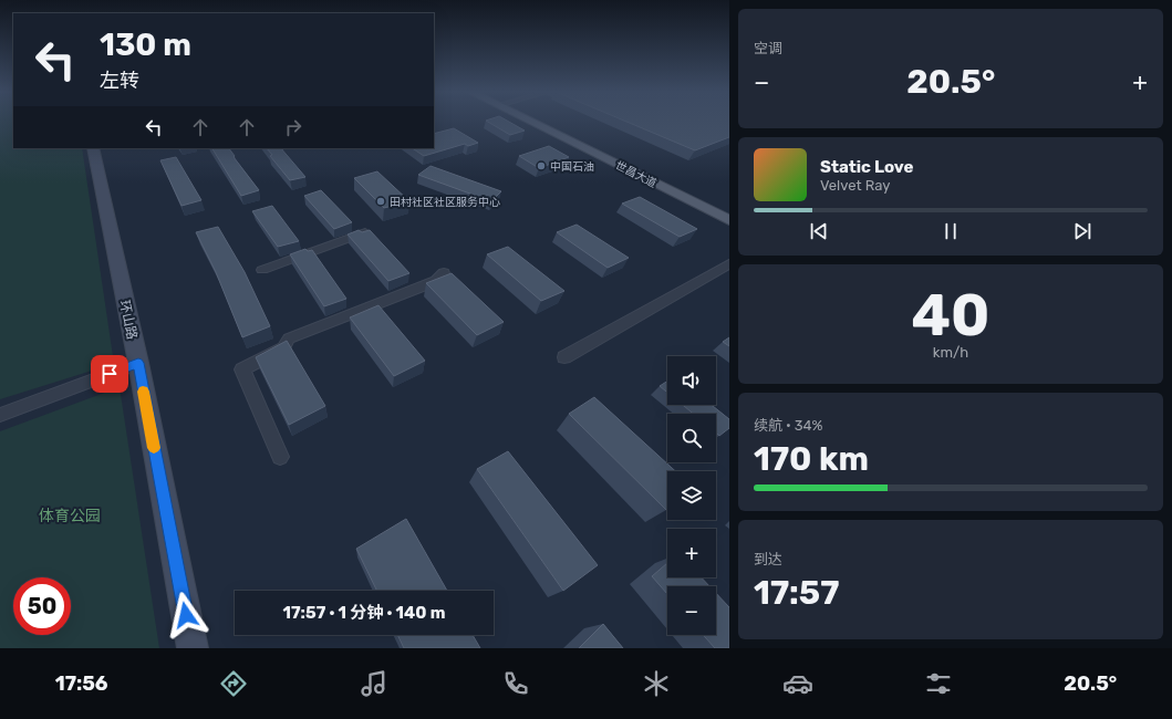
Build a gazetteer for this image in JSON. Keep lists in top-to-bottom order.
{
  "streets": {
    "main road": ["世昌大道", "环山路"]
  },
  "parks": ["体育公园"],
  "places": ["中国石油", "田村社区社区服务中心"],
  "page": {
    "tile": [
      "空调",
      ["40", "km/h"],
      ["续航 · 34%", "170 km"],
      ["到达", "17:57"]
    ],
    "turn": ["130 m", "左转"],
    "heat": ["−", "20.5°", "+"],
    "song": ["Static Love", "Velvet Ray"],
    "map_buttons": ["+", "−"],
    "limit": "50",
    "trip": "17:57 · 1 分钟 · 140 m",
    "tabs": ["17:56", "20.5°"]
  }
}
